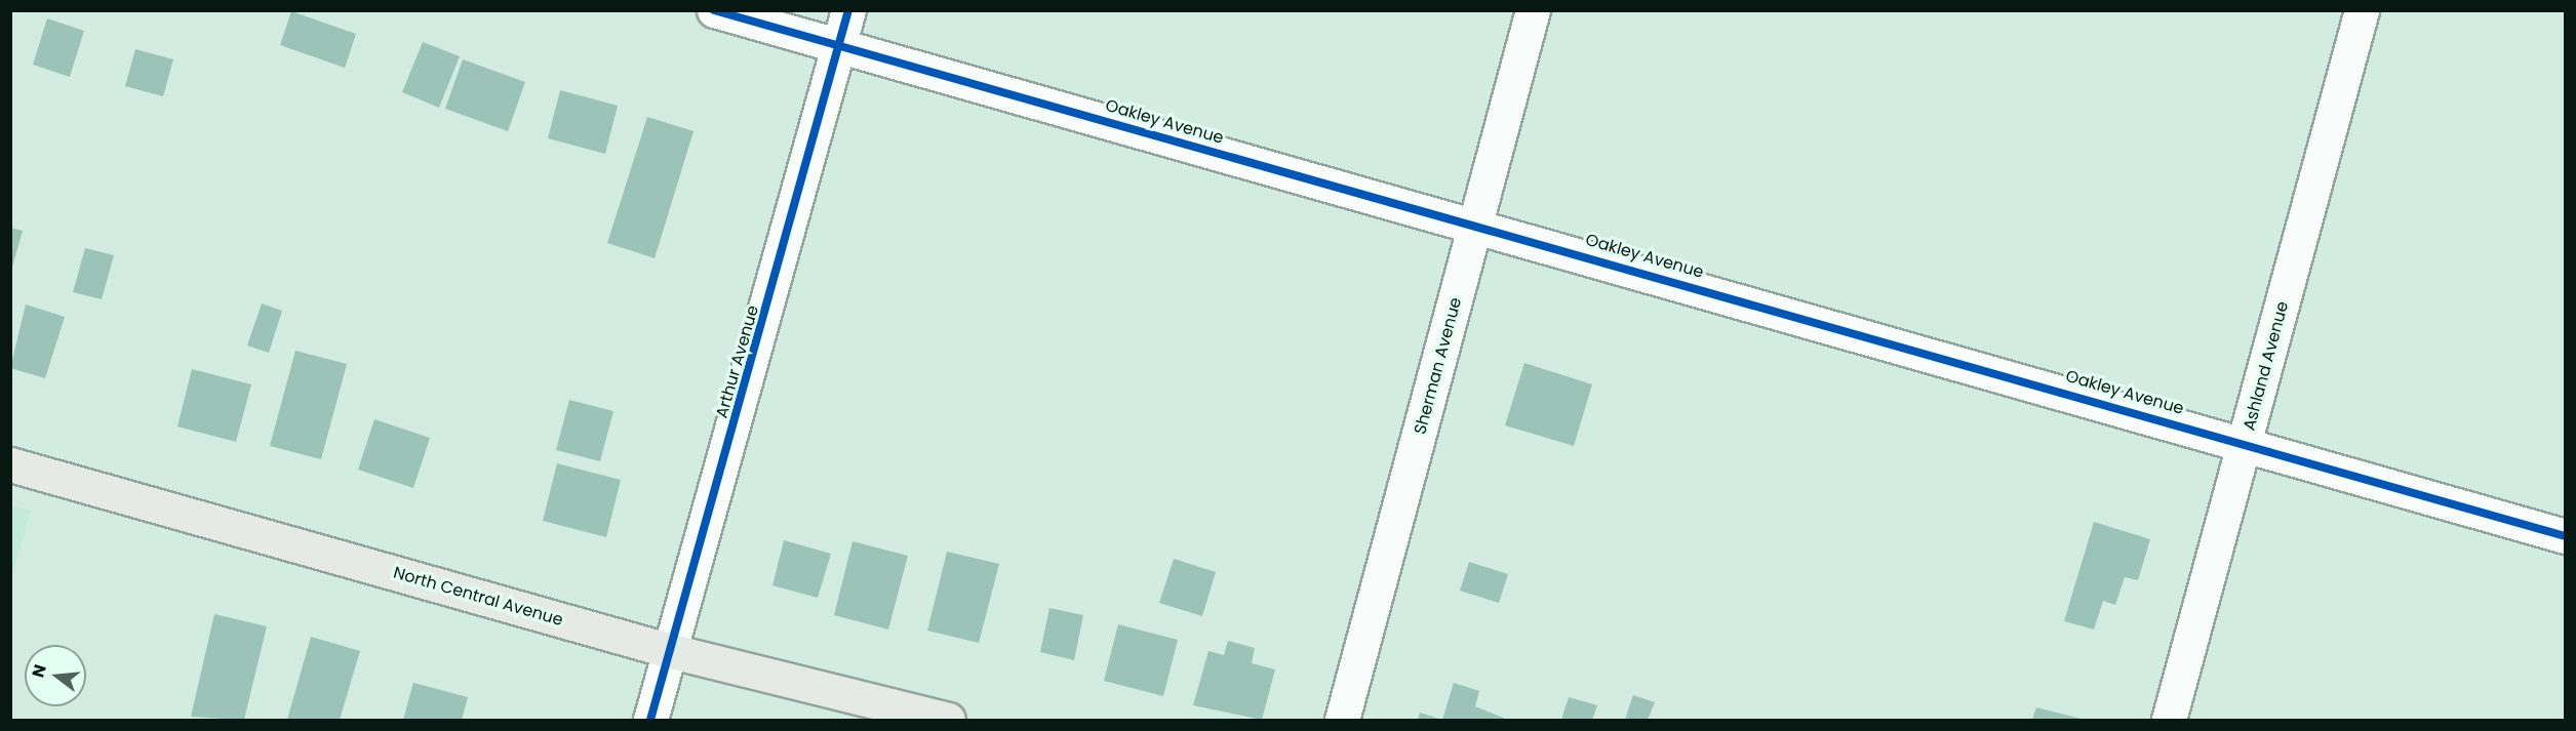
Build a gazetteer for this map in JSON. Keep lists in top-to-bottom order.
{
  "streets": {
    "main road": ["North Central Avenue"],
    "street": [
      "Oakley Avenue",
      "Arthur Avenue",
      "Sherman Avenue",
      "Ashland Avenue"
    ]
  },
  "crossings": [
    ["Oakley Avenue", "Arthur Avenue"],
    ["Oakley Avenue", "Sherman Avenue"],
    ["Oakley Avenue", "Ashland Avenue"],
    ["Arthur Avenue", "North Central Avenue"]
  ],
  "north": "left"
}
